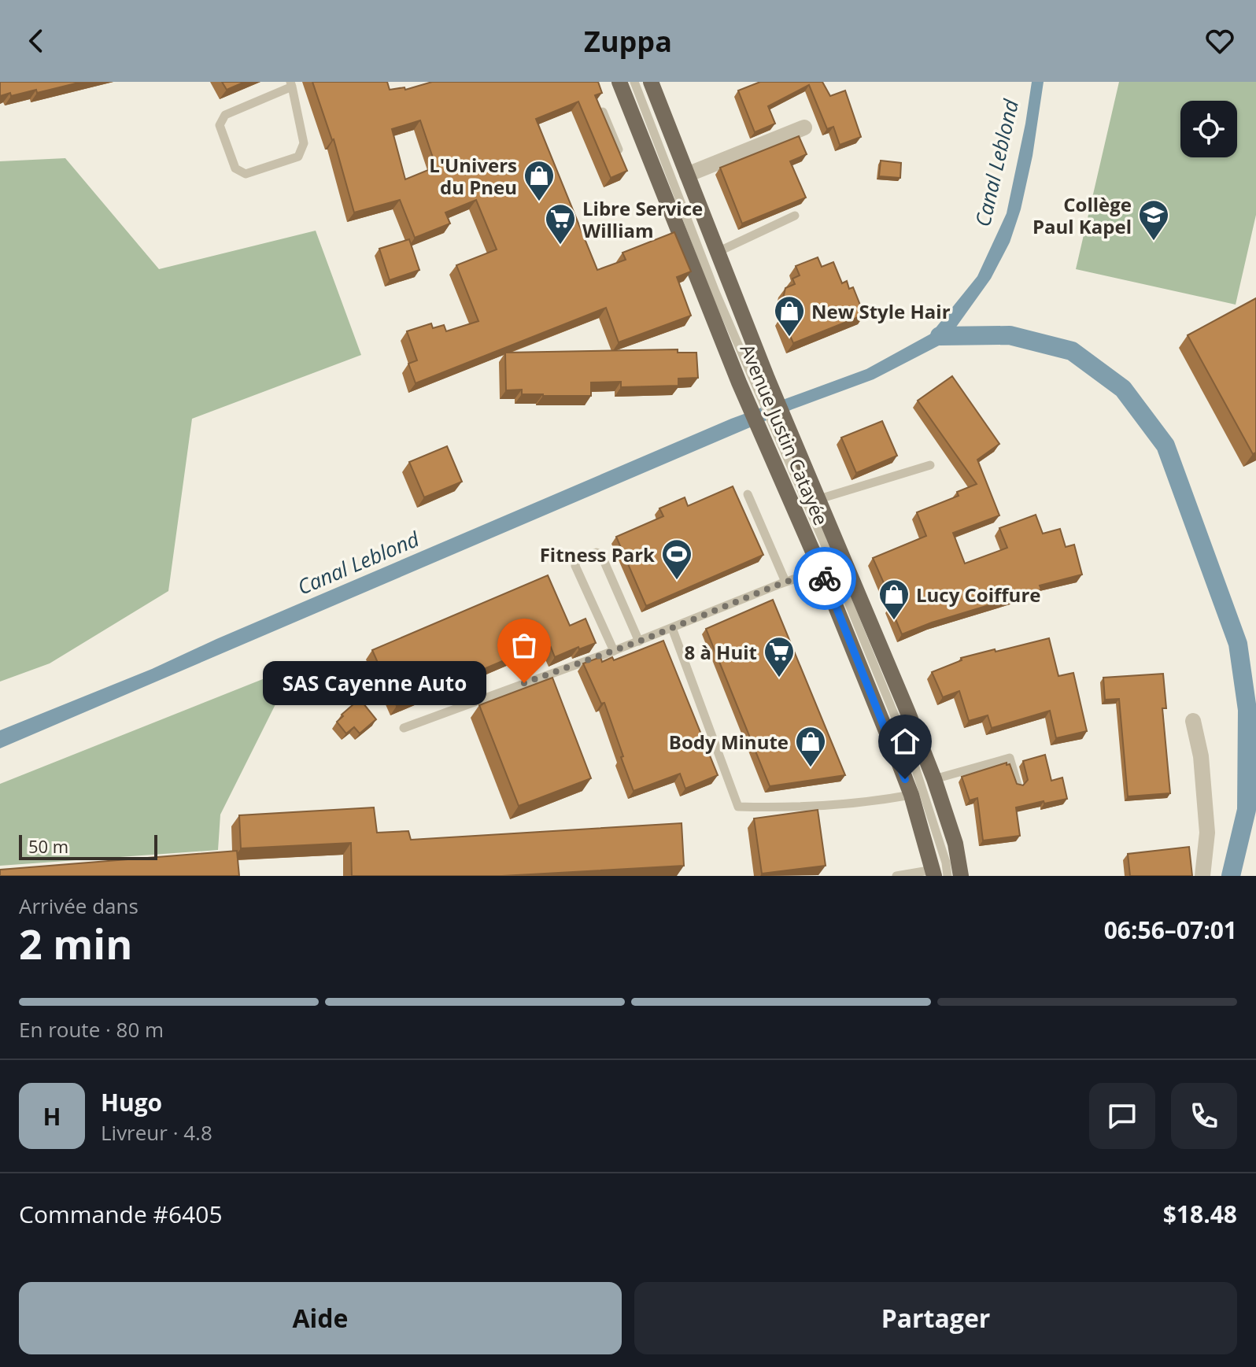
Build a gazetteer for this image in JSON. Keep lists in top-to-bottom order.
{
  "streets": {
    "main road": ["Avenue Justin Catayée"]
  },
  "water": ["Canal Leblond"],
  "places": {
    "shop": [
      "L'Univers du Pneu",
      "New Style Hair",
      "Lucy Coiffure",
      "Body Minute"
    ],
    "school or university": ["Collège Paul Kapel"],
    "supermarket": ["Libre Service William", "8 à Huit"],
    "sports": ["Fitness Park"],
    "other": ["SAS Cayenne Auto"]
  },
  "scale_bar": "50 m",
  "page": {
    "header": "Zuppa",
    "bubble": "SAS Cayenne Auto",
    "scale": "50 m",
    "heading": ["2 min", "Arrivée dans", "06:56–07:01"],
    "panel": [
      "Hugo",
      "Livreur · 4.8",
      "Commande #6405",
      "$18.48"
    ],
    "bar": "En route · 80 m",
    "round": "H",
    "buttons": ["Aide", "Partager"]
  }
}
